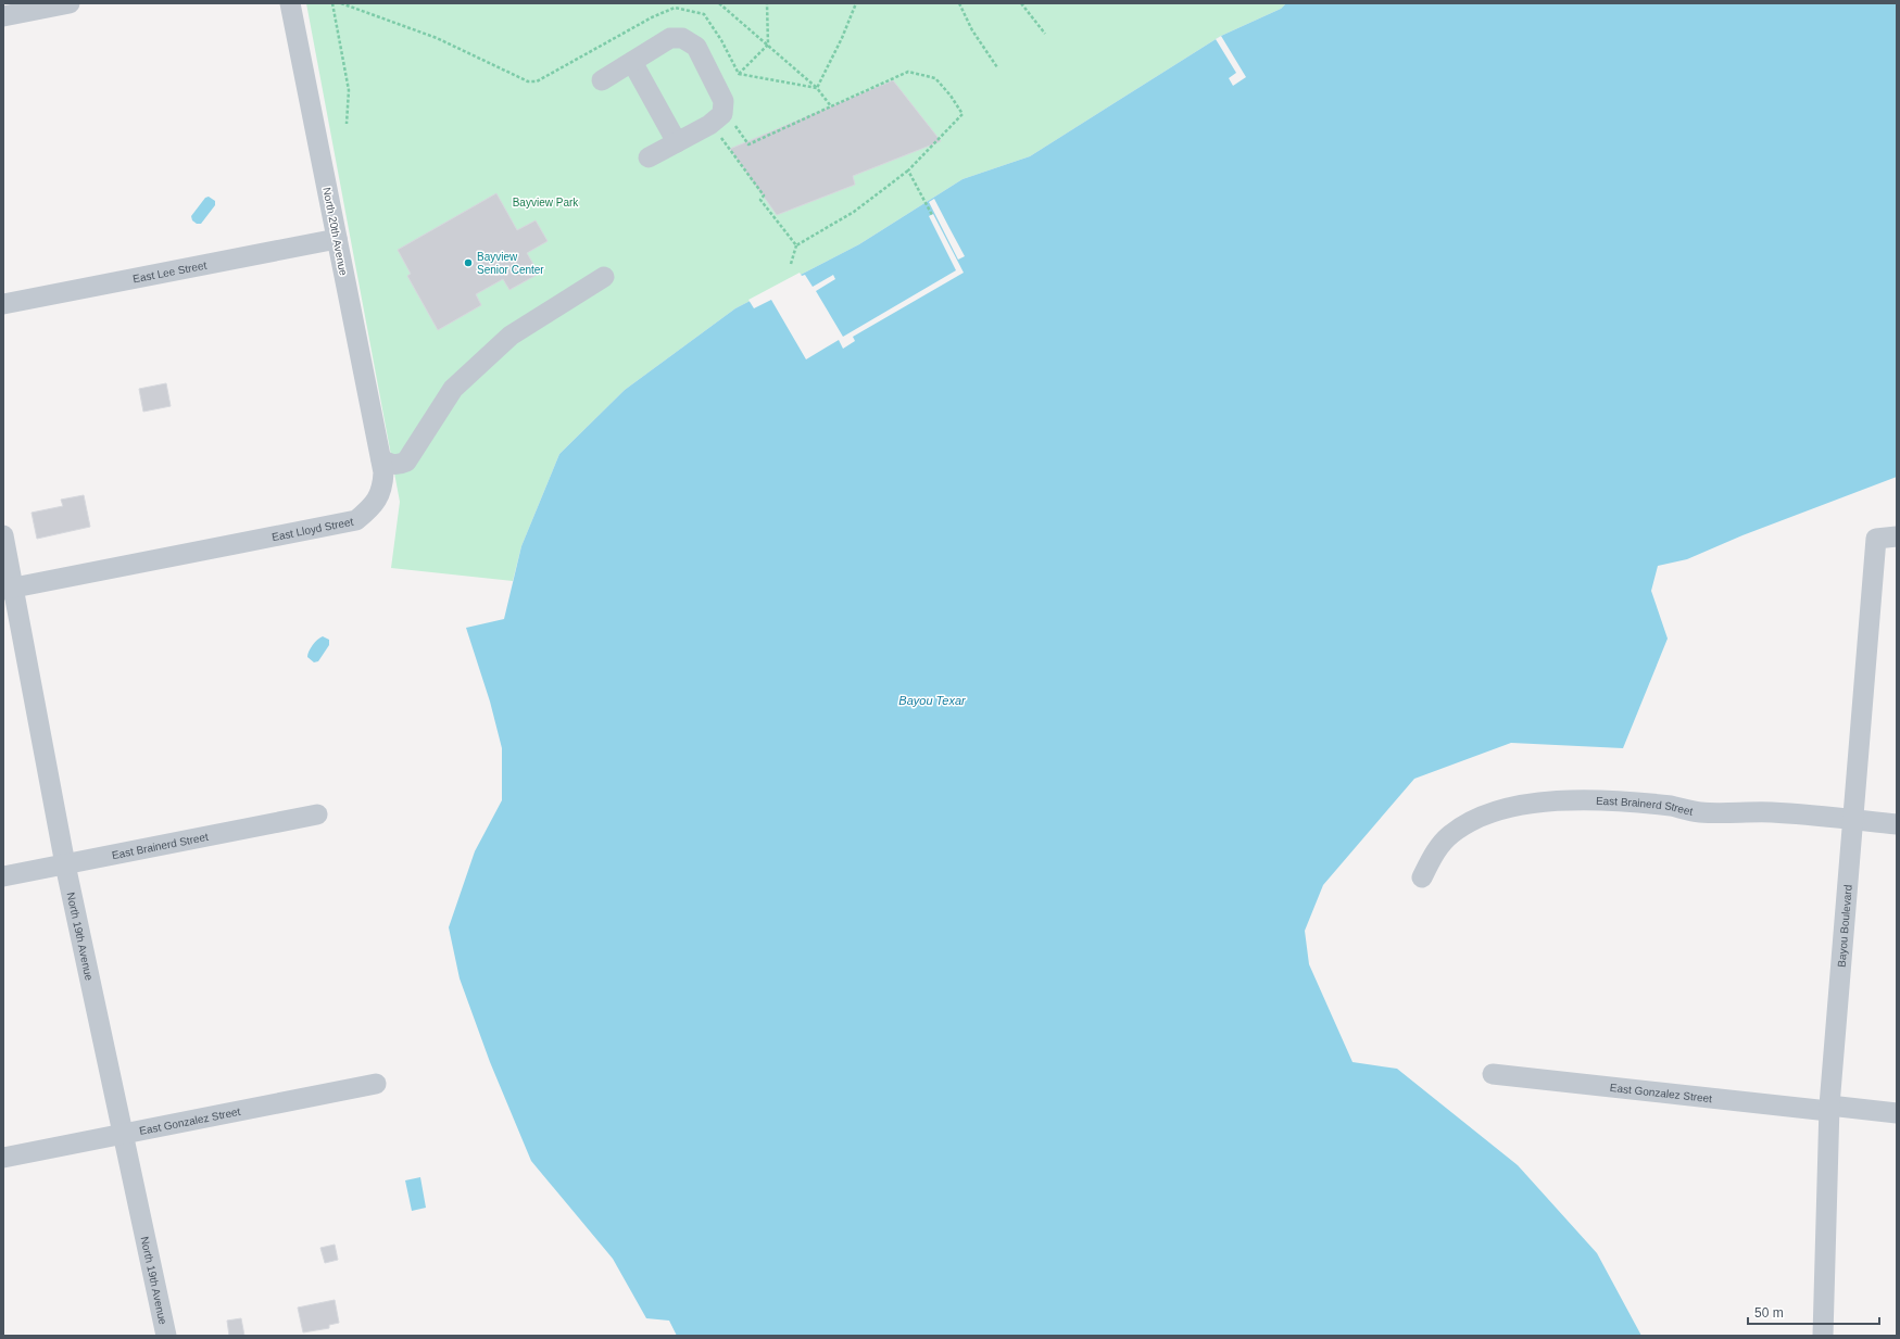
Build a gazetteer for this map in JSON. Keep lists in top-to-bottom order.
{
  "streets": {
    "street": [
      "North 20th Avenue",
      "East Lee Street",
      "East Lloyd Street",
      "East Brainerd Street",
      "Bayou Boulevard",
      "North 19th Avenue",
      "East Gonzalez Street"
    ]
  },
  "crossings": [
    ["North 20th Avenue", "East Lee Street"],
    ["North 20th Avenue", "East Lloyd Street"],
    ["East Lloyd Street", "North 19th Avenue"],
    ["East Brainerd Street", "Bayou Boulevard"],
    ["East Brainerd Street", "North 19th Avenue"],
    ["Bayou Boulevard", "East Gonzalez Street"],
    ["North 19th Avenue", "East Gonzalez Street"]
  ],
  "water": ["Bayou Texar"],
  "parks": ["Bayview Park"],
  "places": ["Bayview Senior Center"],
  "scale_bar": "50 m"
}
